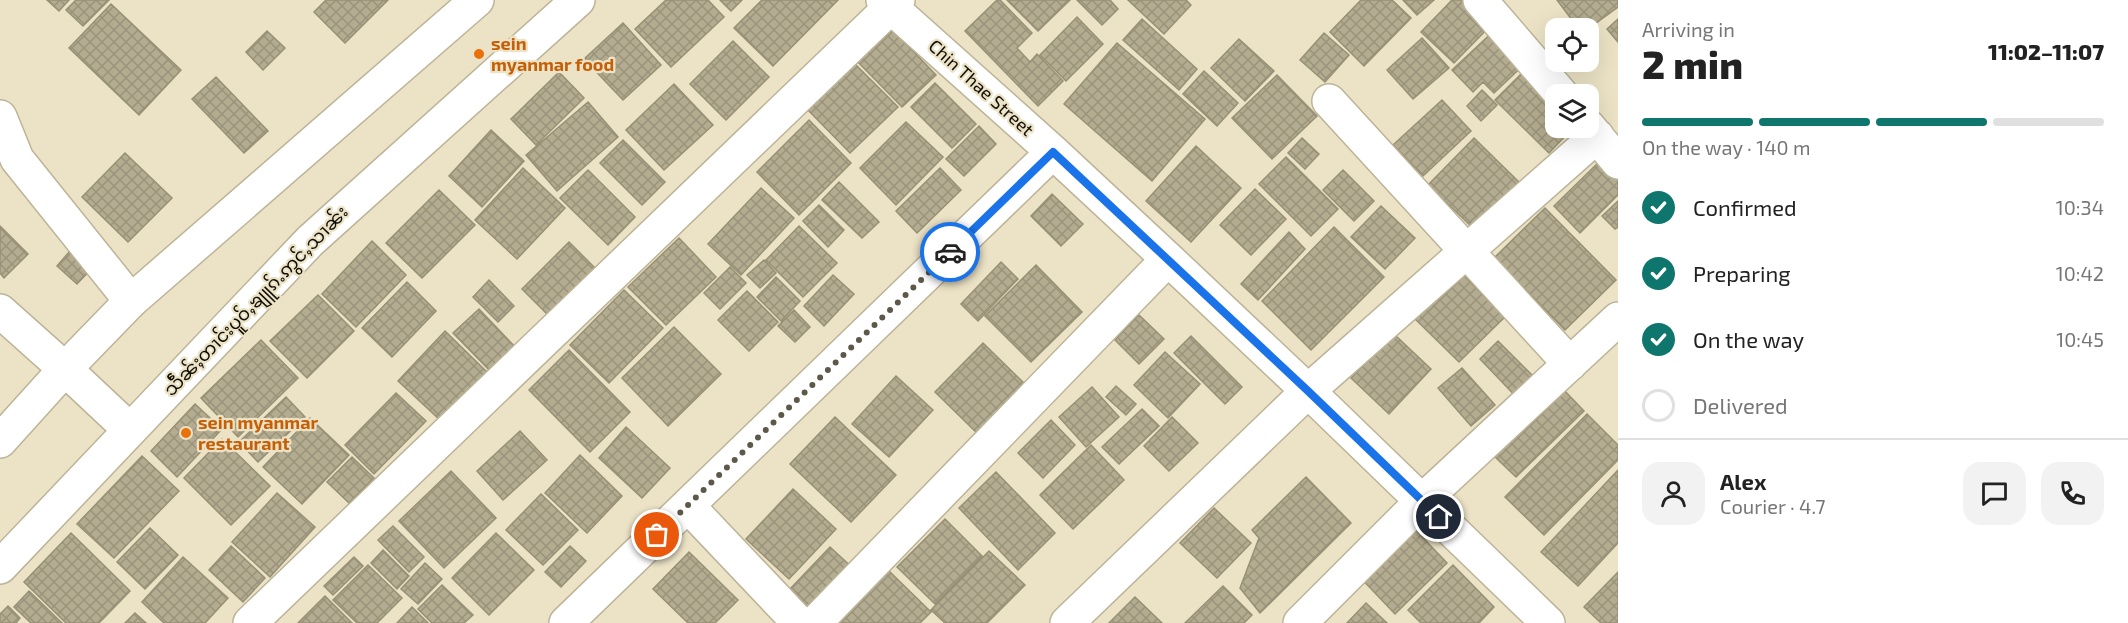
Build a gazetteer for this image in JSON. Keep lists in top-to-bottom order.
{
  "streets": {
    "main road": ["Chin Thae Street", "သဵႅၼ်ႈတၢင်းပူဝ်ႇၶျူၵ်ႉဢွင်ႇသၢၼ်း"]
  },
  "places": ["sein myanmar food", "sein myanmar restaurant"],
  "page": {
    "heading": ["2 min", "Arriving in", "11:02–11:07"],
    "panel": ["Alex", "Courier · 4.7"],
    "bar": "On the way · 140 m",
    "list": [
      ["Confirmed", "10:34"],
      ["Preparing", "10:42"],
      ["On the way", "10:45"],
      "Delivered"
    ]
  }
}
